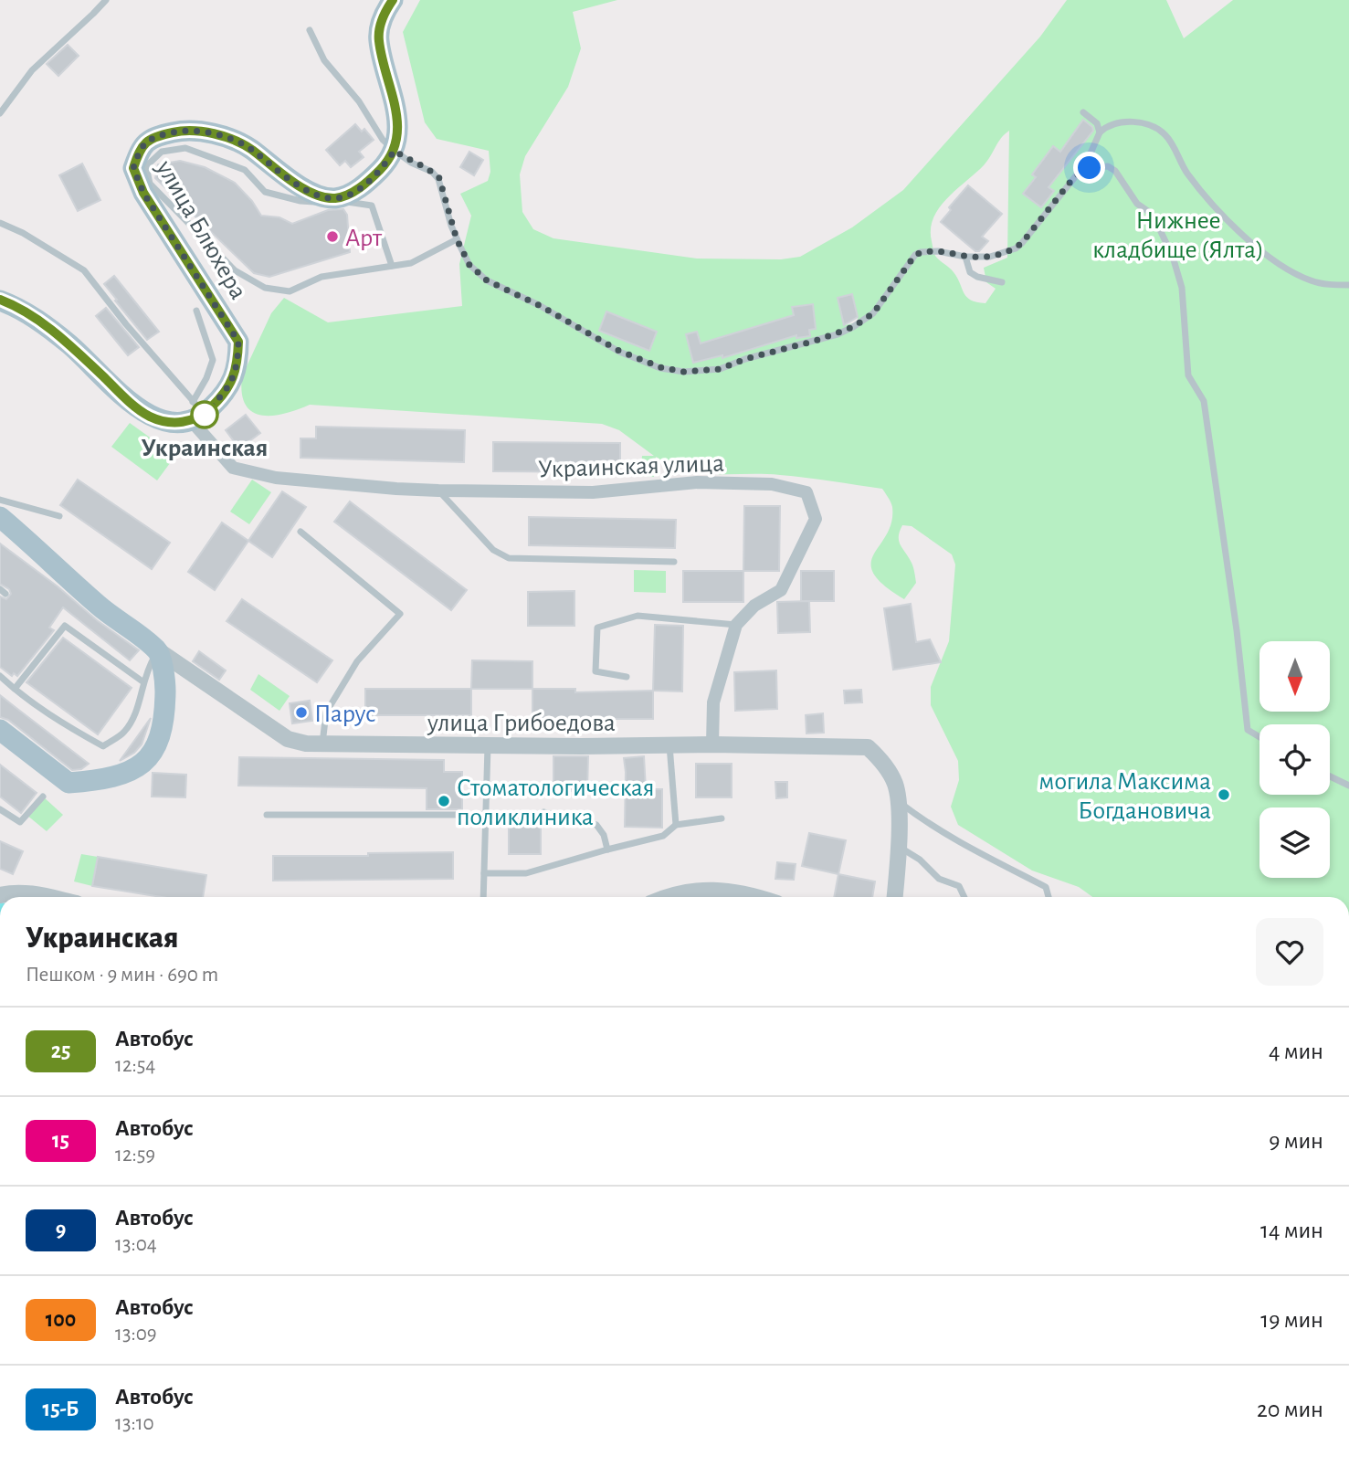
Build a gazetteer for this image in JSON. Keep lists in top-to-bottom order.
{
  "streets": {
    "main road": ["улица Блюхера"],
    "street": ["Украинская улица", "улица Грибоедова"]
  },
  "crossings": [
    ["улица Блюхера", "Украинская улица"],
    ["Украинская улица", "улица Грибоедова"]
  ],
  "parks": ["Нижнее кладбище (Ялта)"],
  "places": [
    "Арт",
    "Украинская",
    "Парус",
    "могила Максима Богдановича",
    "Стоматологическая поликлиника"
  ],
  "lines": ["bus line 25"],
  "north": "bottom",
  "page": {
    "heading": ["Украинская", "Пешком · 9 мин · 690 m"],
    "list": [
      {
        "mark": "25",
        "name": "Автобус",
        "note": "12:54",
        "value": "4 мин"
      },
      {
        "mark": "15",
        "name": "Автобус",
        "note": "12:59",
        "value": "9 мин"
      },
      {
        "mark": "9",
        "name": "Автобус",
        "note": "13:04",
        "value": "14 мин"
      },
      {
        "mark": "100",
        "name": "Автобус",
        "note": "13:09",
        "value": "19 мин"
      },
      {
        "mark": "15-Б",
        "name": "Автобус",
        "note": "13:10",
        "value": "20 мин"
      }
    ]
  }
}
